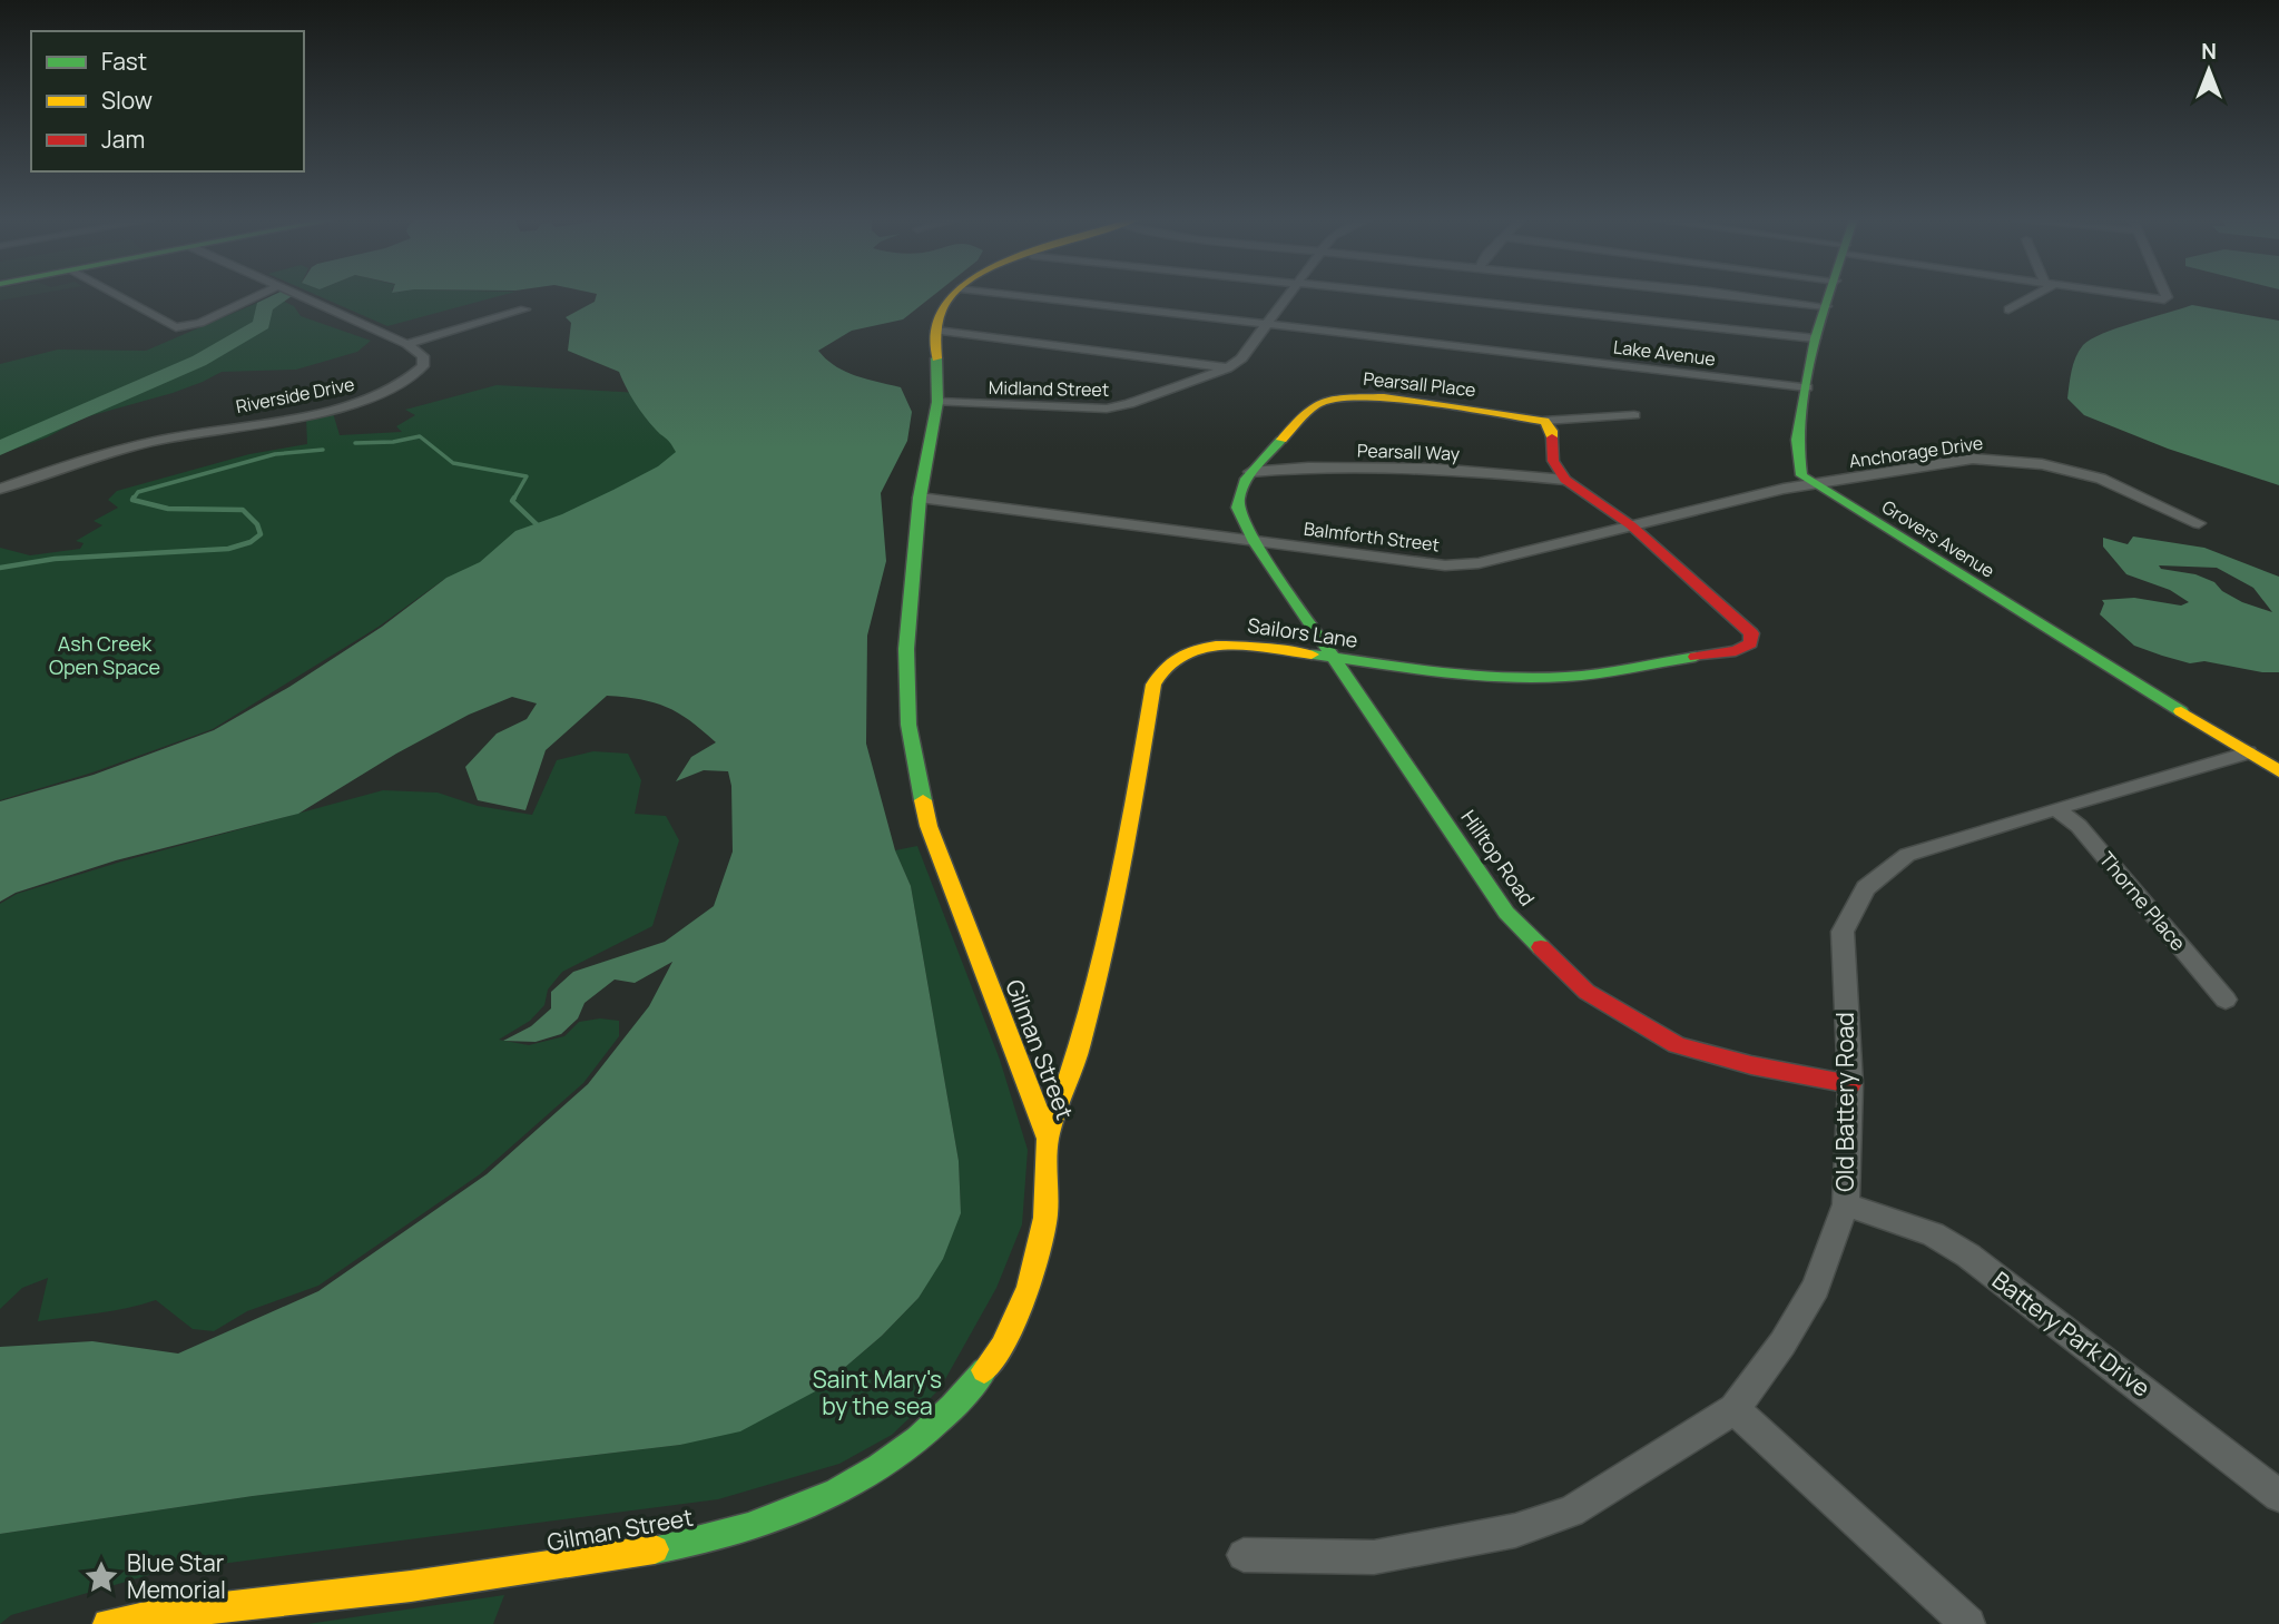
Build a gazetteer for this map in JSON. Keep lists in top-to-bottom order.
{
  "streets": {
    "street": [
      "Lake Avenue",
      "Pearsall Place",
      "Midland Street",
      "Riverside Drive",
      "Pearsall Way",
      "Anchorage Drive",
      "Balmforth Street",
      "Grovers Avenue",
      "Sailors Lane",
      "Hilltop Road",
      "Thorne Place",
      "Gilman Street",
      "Old Battery Road",
      "Battery Park Drive"
    ]
  },
  "crossings": [
    ["Lake Avenue", "Midland Street"],
    ["Pearsall Place", "Pearsall Way"],
    ["Pearsall Place", "Balmforth Street"],
    ["Pearsall Place", "Hilltop Road"],
    ["Midland Street", "Gilman Street"],
    ["Anchorage Drive", "Balmforth Street"],
    ["Anchorage Drive", "Grovers Avenue"],
    ["Balmforth Street", "Grovers Avenue"],
    ["Balmforth Street", "Sailors Lane"],
    ["Balmforth Street", "Hilltop Road"],
    ["Balmforth Street", "Gilman Street"],
    ["Grovers Avenue", "Old Battery Road"],
    ["Sailors Lane", "Hilltop Road"],
    ["Sailors Lane", "Gilman Street"],
    ["Hilltop Road", "Old Battery Road"],
    ["Thorne Place", "Old Battery Road"],
    ["Old Battery Road", "Battery Park Drive"]
  ],
  "parks": ["Ash Creek Open Space", "Saint Mary's by the sea"],
  "places": {
    "place": ["Blue Star Memorial"]
  },
  "legend": ["Fast", "Slow", "Jam"],
  "north": "top"
}
